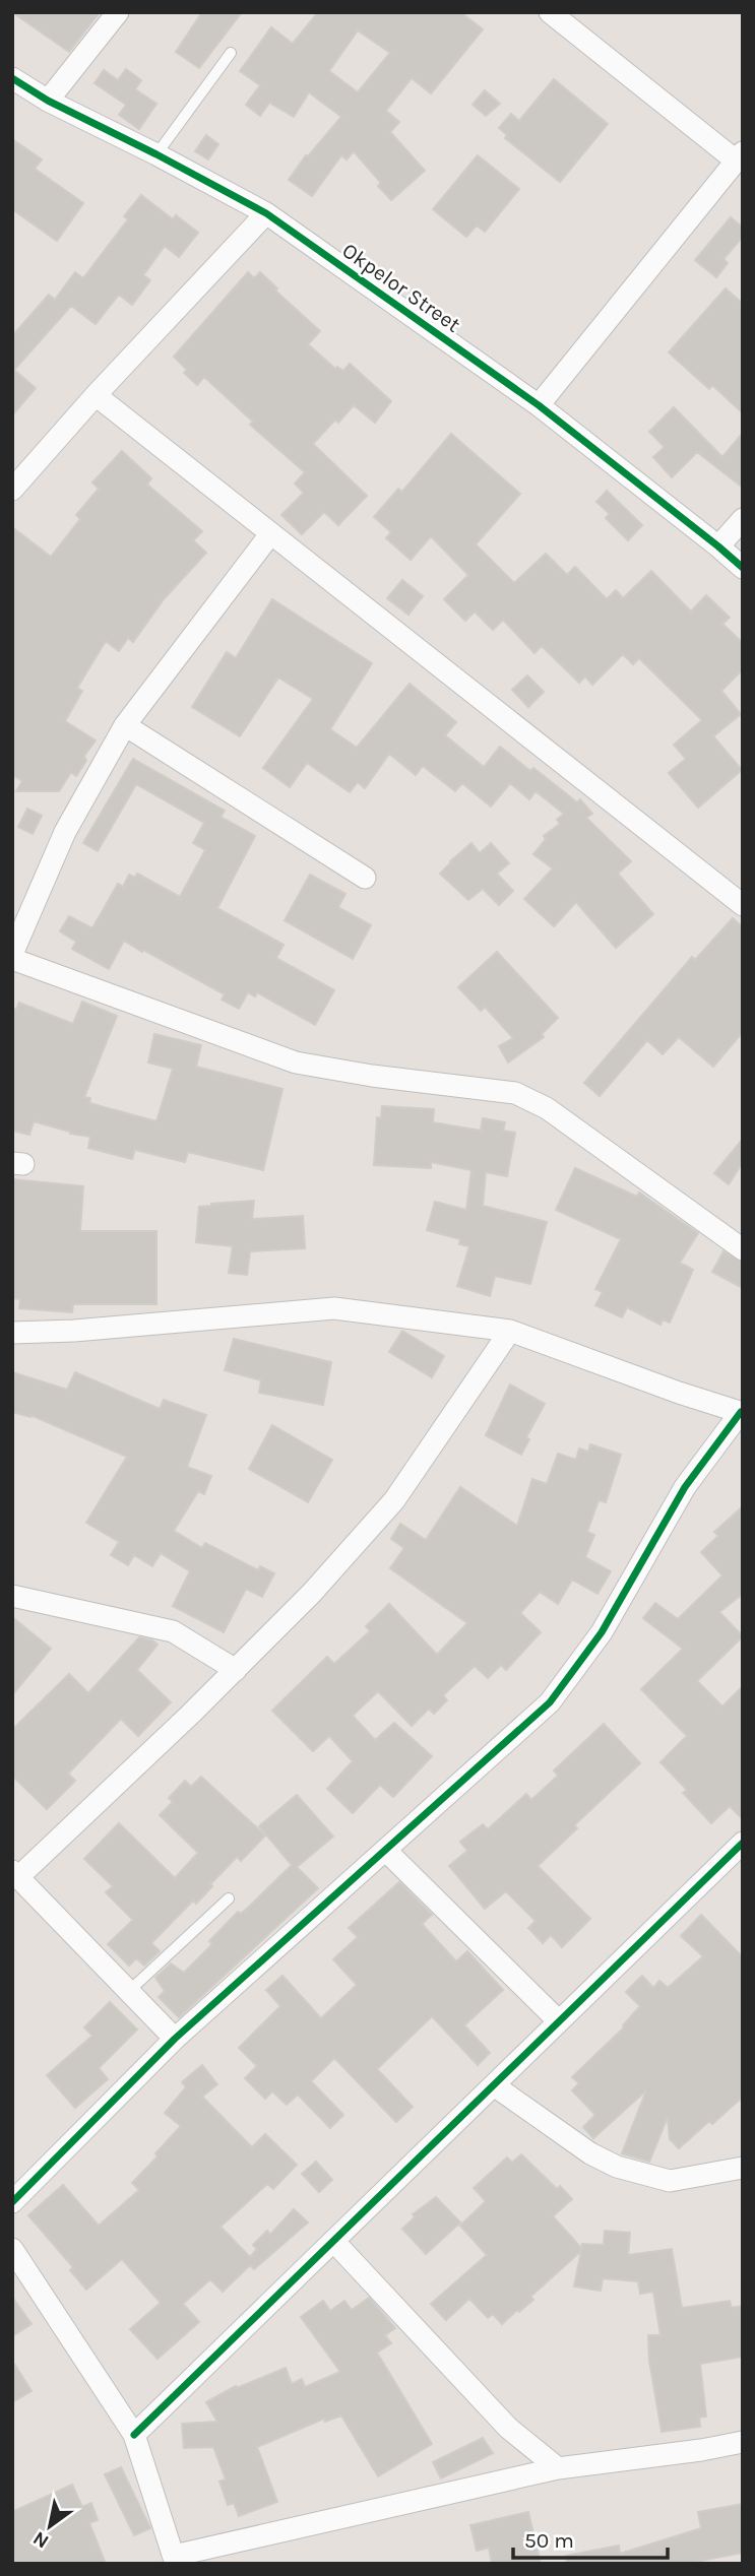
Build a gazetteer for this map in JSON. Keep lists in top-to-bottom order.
{
  "streets": {
    "street": ["Okpelor Street"]
  },
  "scale_bar": "50 m",
  "north": "bottom left"
}
